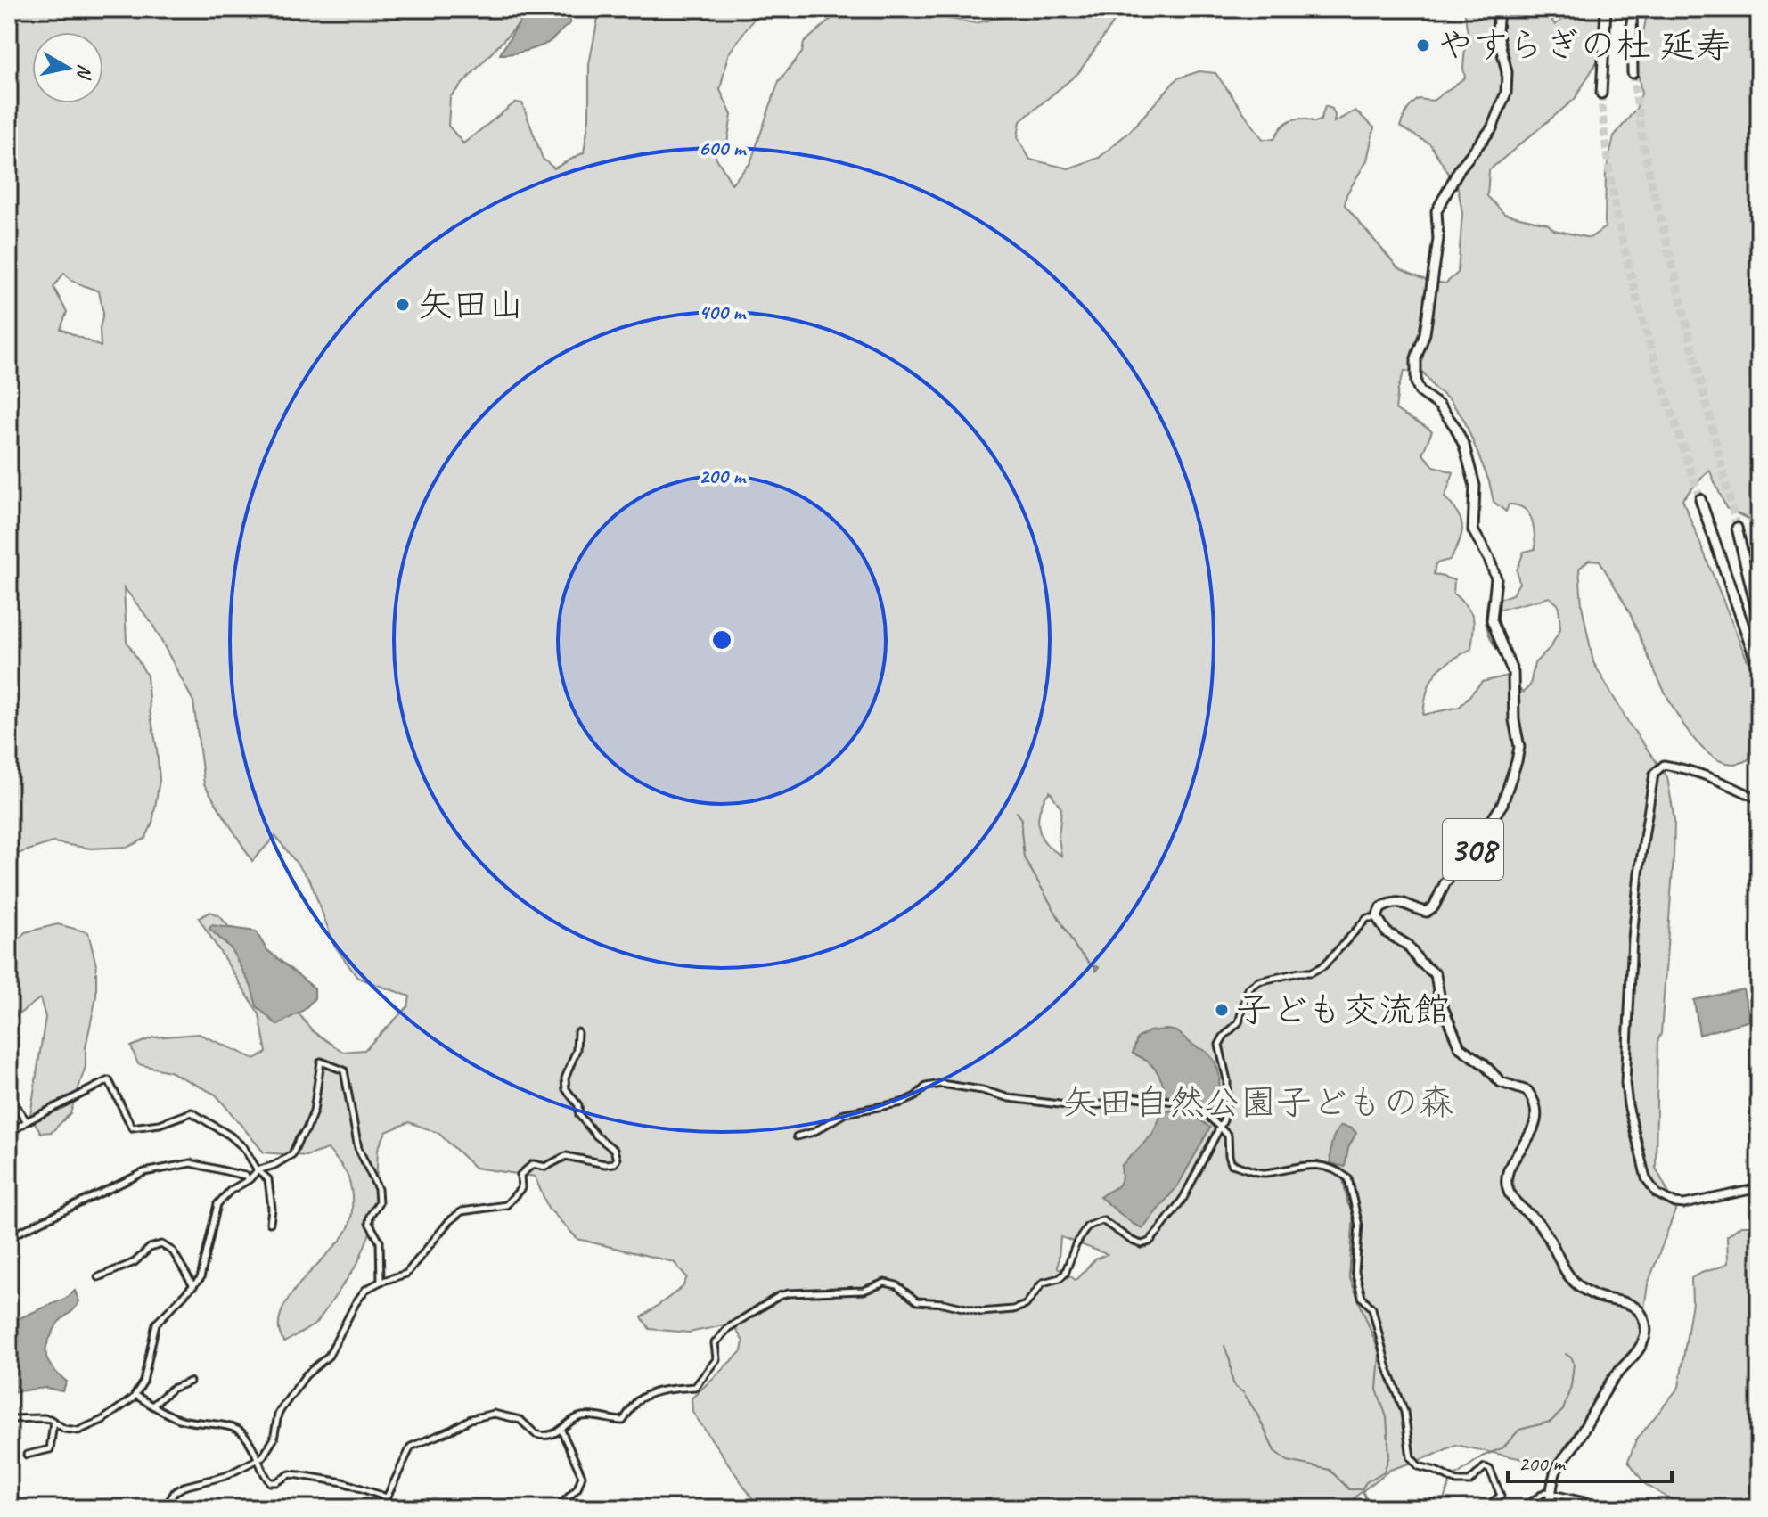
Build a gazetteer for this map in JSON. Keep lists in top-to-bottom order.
{
  "streets": {
    "highway": ["308"]
  },
  "parks": ["矢田自然公園子どもの森"],
  "places": ["やすらぎの杜 延寿", "矢田山", "子ども交流館"],
  "scale_bar": "200 m",
  "north": "right",
  "rings": ["600 m", "400 m", "200 m"]
}
